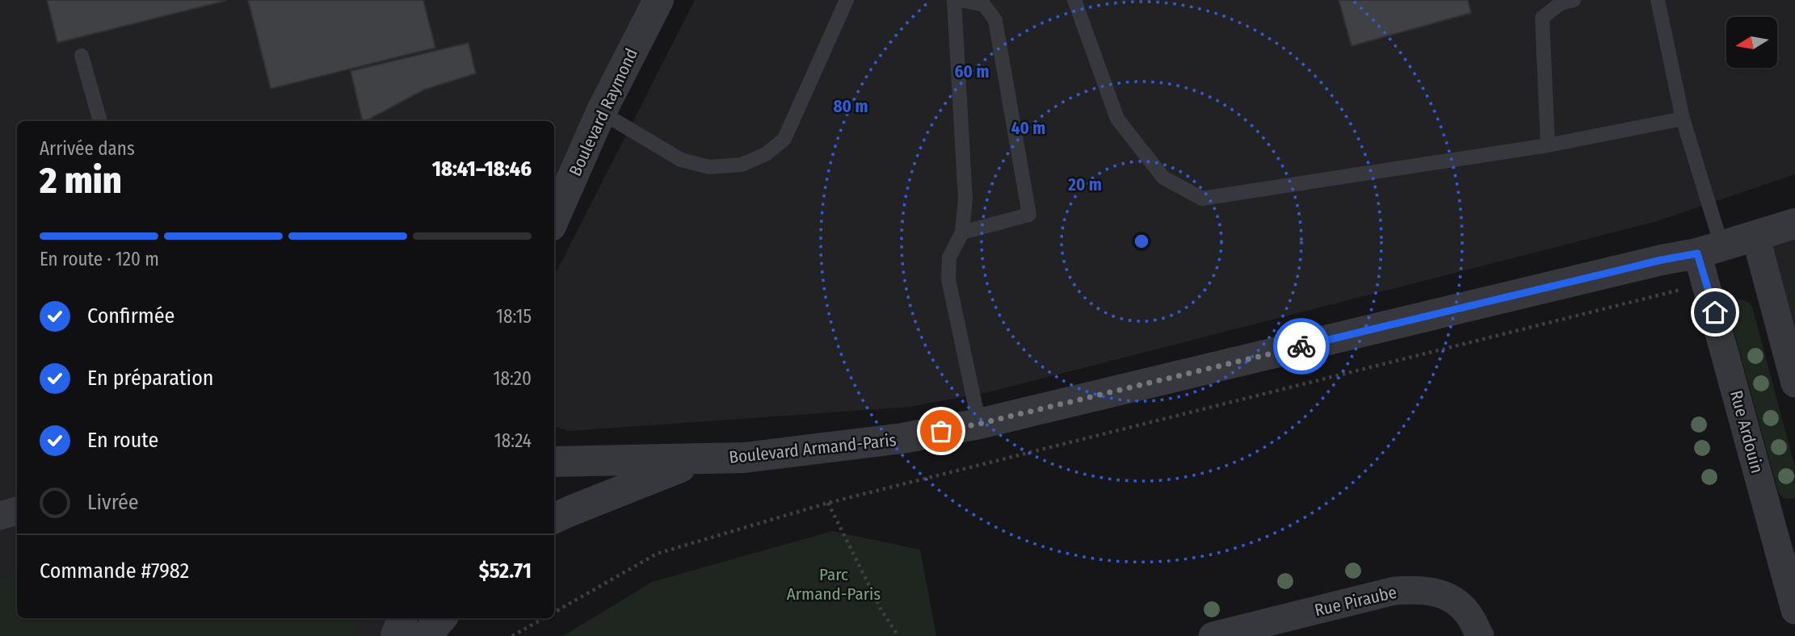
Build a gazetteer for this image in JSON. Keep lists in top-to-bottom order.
{
  "streets": {
    "street": [
      "Boulevard Raymond",
      "Rue Ardouin",
      "Boulevard Armand-Paris",
      "Rue Piraube"
    ]
  },
  "crossings": [
    ["Rue Ardouin", "Boulevard Armand-Paris"]
  ],
  "parks": ["Parc Armand-Paris"],
  "north": "left",
  "page": {
    "heading": ["2 min", "Arrivée dans", "18:41–18:46"],
    "panel": ["Commande #7982", "$52.71"],
    "bar": "En route · 120 m",
    "list": [
      ["Confirmée", "18:15"],
      ["En préparation", "18:20"],
      ["En route", "18:24"],
      "Livrée"
    ]
  },
  "rings": [
    "60 m",
    "80 m",
    "40 m",
    "20 m"
  ]
}
